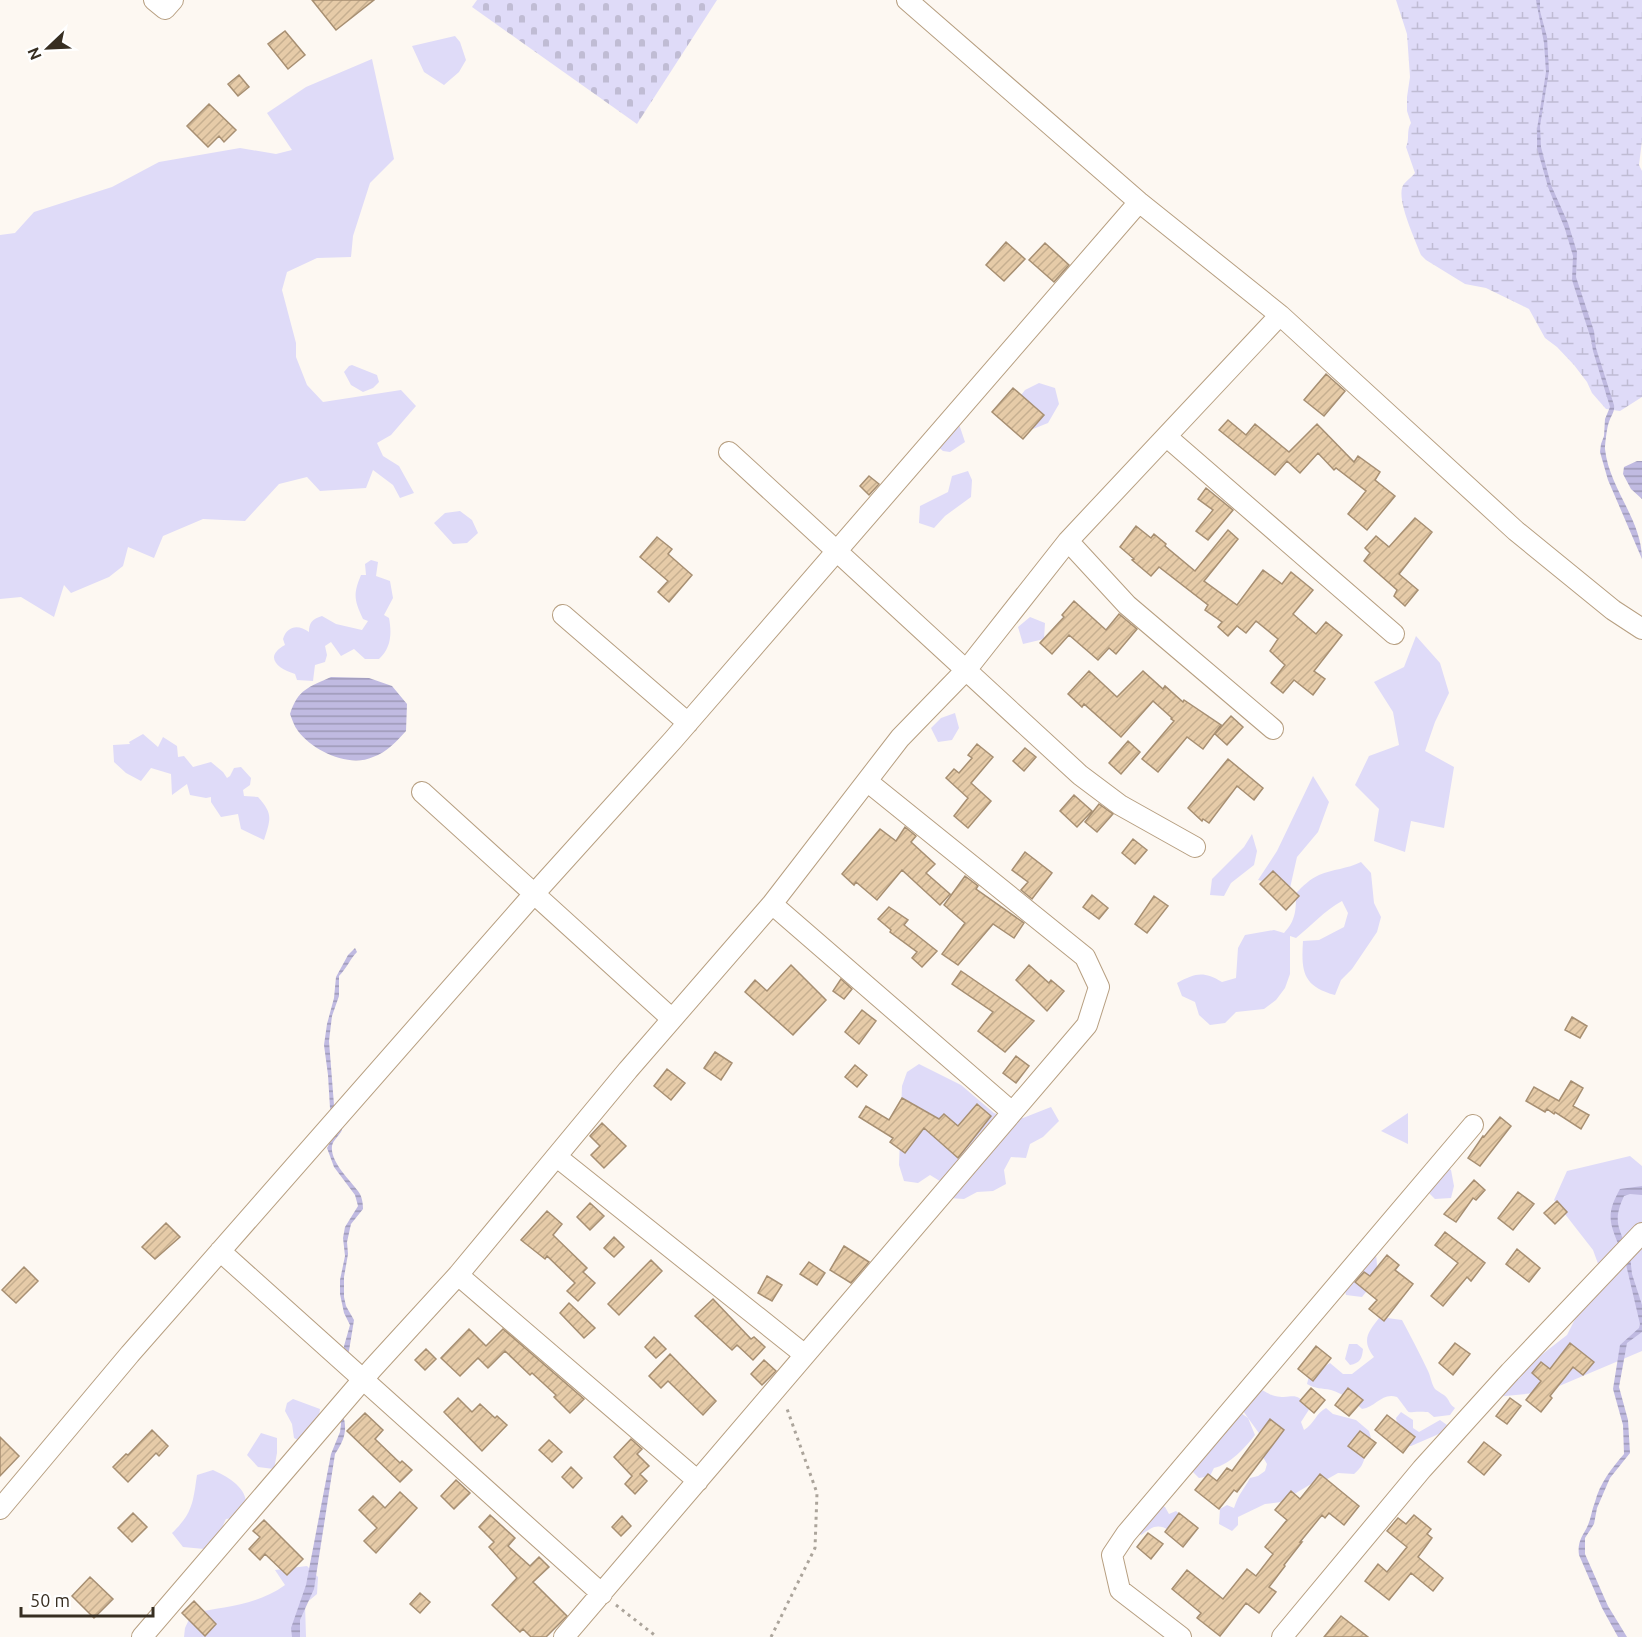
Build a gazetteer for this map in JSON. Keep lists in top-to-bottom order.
{
  "scale_bar": "50 m",
  "north": "bottom left"
}
